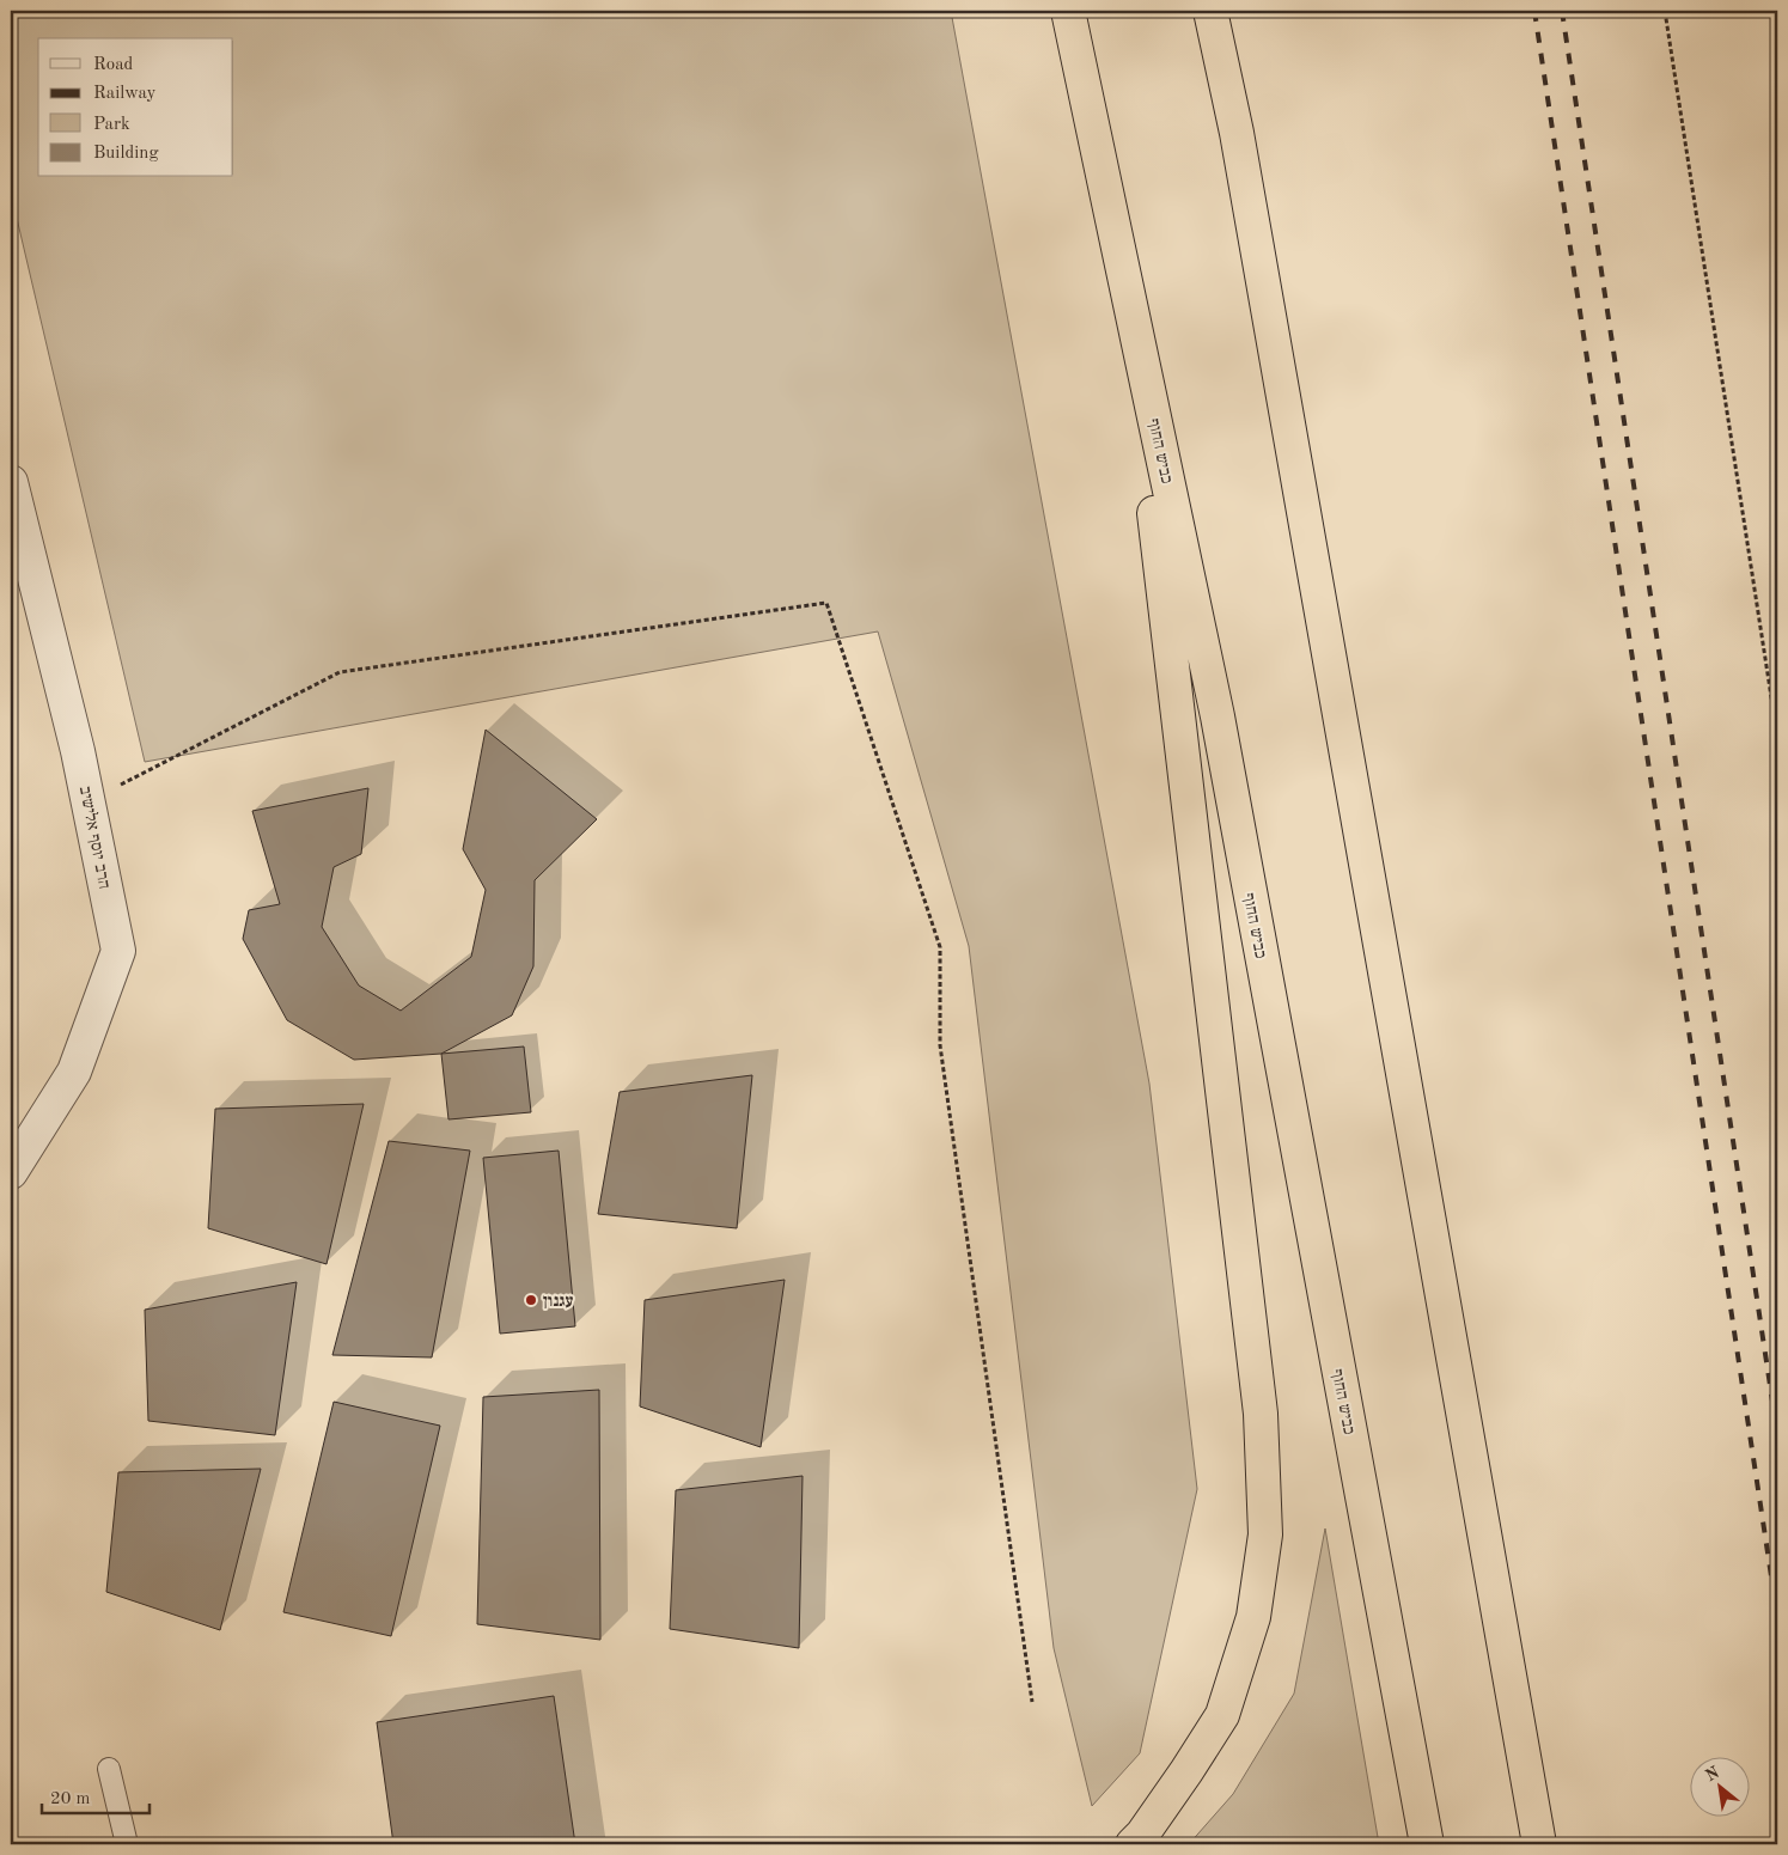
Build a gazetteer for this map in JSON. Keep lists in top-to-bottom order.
{
  "streets": {
    "highway": ["כביש החוף"],
    "street": ["הרב יוסף אלישיב"]
  },
  "places": ["עגנון"],
  "legend": [
    "Road",
    "Railway",
    "Park",
    "Building"
  ],
  "scale_bar": "20 m",
  "north": "top left"
}
